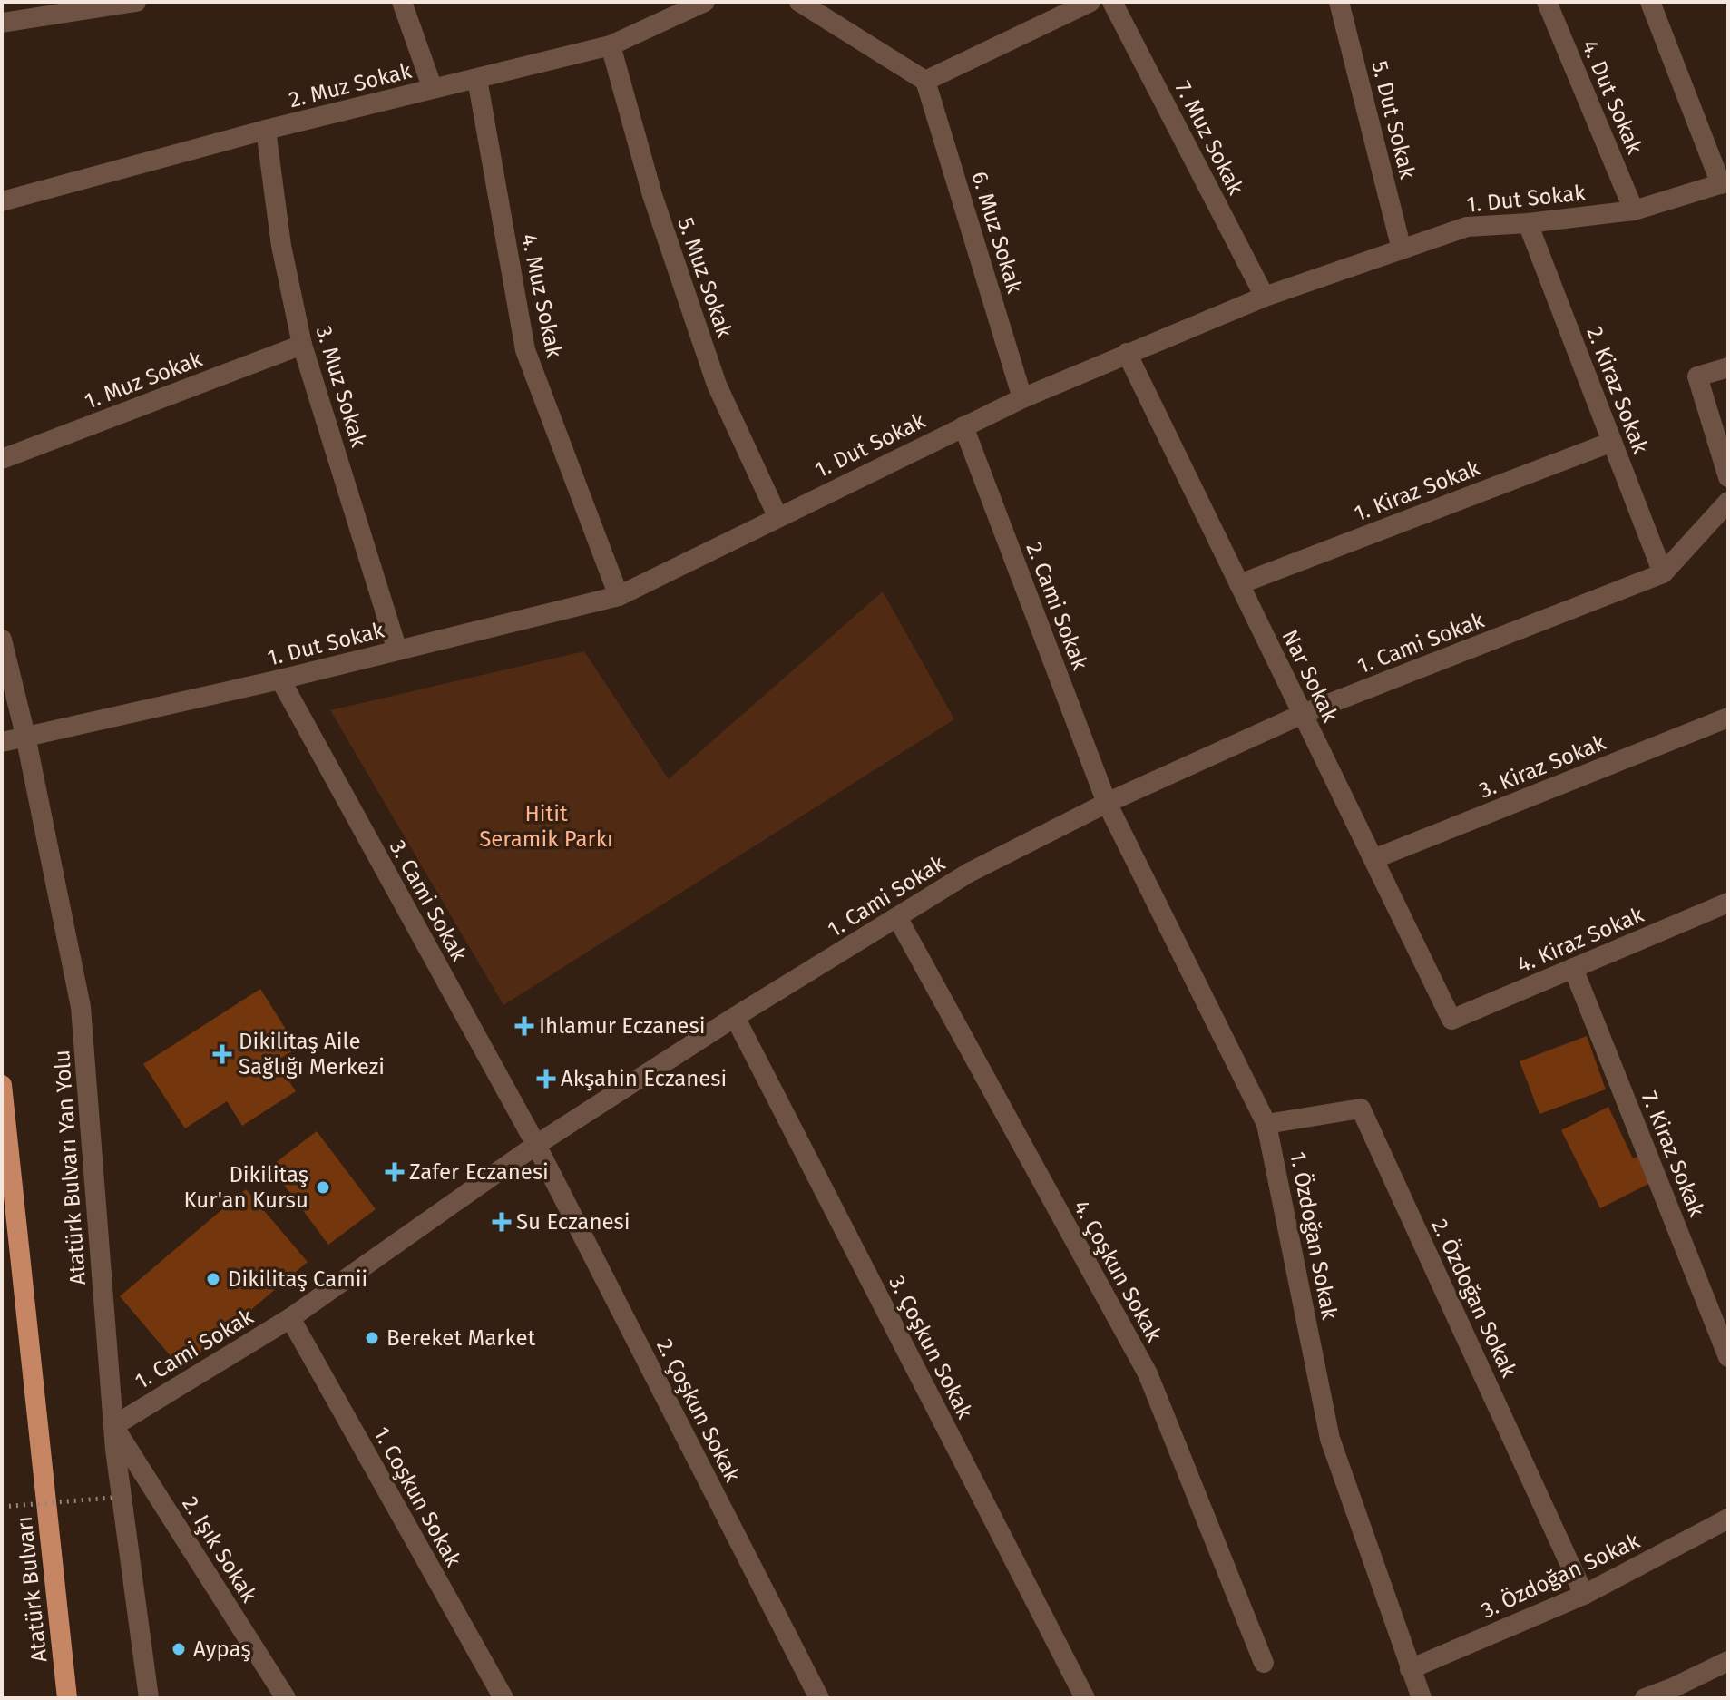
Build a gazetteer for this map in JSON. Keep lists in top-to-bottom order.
{
  "streets": {
    "highway": ["Atatürk Bulvarı"],
    "street": [
      "2. Muz Sokak",
      "4. Dut Sokak",
      "5. Dut Sokak",
      "7. Muz Sokak",
      "1. Dut Sokak",
      "6. Muz Sokak",
      "5. Muz Sokak",
      "4. Muz Sokak",
      "1. Muz Sokak",
      "3. Muz Sokak",
      "2. Kiraz Sokak",
      "1. Kiraz Sokak",
      "2. Cami Sokak",
      "1. Cami Sokak",
      "Nar Sokak",
      "3. Kiraz Sokak",
      "3. Cami Sokak",
      "4. Kiraz Sokak",
      "7. Kiraz Sokak",
      "Atatürk Bulvarı Yan Yolu",
      "1. Özdoğan Sokak",
      "4. Çoşkun Sokak",
      "2. Özdoğan Sokak",
      "3. Çoşkun Sokak",
      "2. Çoşkun Sokak",
      "1. Coşkun Sokak",
      "2. Işık Sokak",
      "3. Özdoğan Sokak"
    ]
  },
  "crossings": [
    ["2. Muz Sokak", "5. Muz Sokak"],
    ["2. Muz Sokak", "4. Muz Sokak"],
    ["2. Muz Sokak", "3. Muz Sokak"],
    ["4. Dut Sokak", "1. Dut Sokak"],
    ["5. Dut Sokak", "1. Dut Sokak"],
    ["7. Muz Sokak", "1. Dut Sokak"],
    ["1. Dut Sokak", "6. Muz Sokak"],
    ["1. Dut Sokak", "5. Muz Sokak"],
    ["1. Dut Sokak", "4. Muz Sokak"],
    ["1. Dut Sokak", "3. Muz Sokak"],
    ["1. Dut Sokak", "2. Kiraz Sokak"],
    ["1. Dut Sokak", "2. Cami Sokak"],
    ["1. Dut Sokak", "Nar Sokak"],
    ["1. Dut Sokak", "3. Cami Sokak"],
    ["1. Dut Sokak", "Atatürk Bulvarı Yan Yolu"],
    ["1. Muz Sokak", "3. Muz Sokak"],
    ["2. Kiraz Sokak", "1. Kiraz Sokak"],
    ["2. Kiraz Sokak", "1. Cami Sokak"],
    ["1. Kiraz Sokak", "Nar Sokak"],
    ["2. Cami Sokak", "1. Cami Sokak"],
    ["2. Cami Sokak", "1. Özdoğan Sokak"],
    ["1. Cami Sokak", "Nar Sokak"],
    ["1. Cami Sokak", "3. Cami Sokak"],
    ["1. Cami Sokak", "Atatürk Bulvarı Yan Yolu"],
    ["1. Cami Sokak", "1. Özdoğan Sokak"],
    ["1. Cami Sokak", "4. Çoşkun Sokak"],
    ["1. Cami Sokak", "3. Çoşkun Sokak"],
    ["1. Cami Sokak", "2. Çoşkun Sokak"],
    ["1. Cami Sokak", "1. Coşkun Sokak"],
    ["1. Cami Sokak", "2. Işık Sokak"],
    ["Nar Sokak", "3. Kiraz Sokak"],
    ["Nar Sokak", "4. Kiraz Sokak"],
    ["3. Cami Sokak", "2. Çoşkun Sokak"],
    ["4. Kiraz Sokak", "7. Kiraz Sokak"],
    ["Atatürk Bulvarı Yan Yolu", "2. Işık Sokak"],
    ["1. Özdoğan Sokak", "2. Özdoğan Sokak"],
    ["1. Özdoğan Sokak", "3. Özdoğan Sokak"],
    ["2. Özdoğan Sokak", "3. Özdoğan Sokak"]
  ],
  "parks": ["Hitit Seramik Parkı"],
  "places": {
    "health": [
      "Ihlamur Eczanesi",
      "Dikilitaş Aile Sağlığı Merkezi",
      "Akşahin Eczanesi",
      "Zafer Eczanesi",
      "Su Eczanesi"
    ],
    "other": [
      "Dikilitaş Kur'an Kursu",
      "Dikilitaş Camii",
      "Bereket Market",
      "Aypaş"
    ]
  }
}
